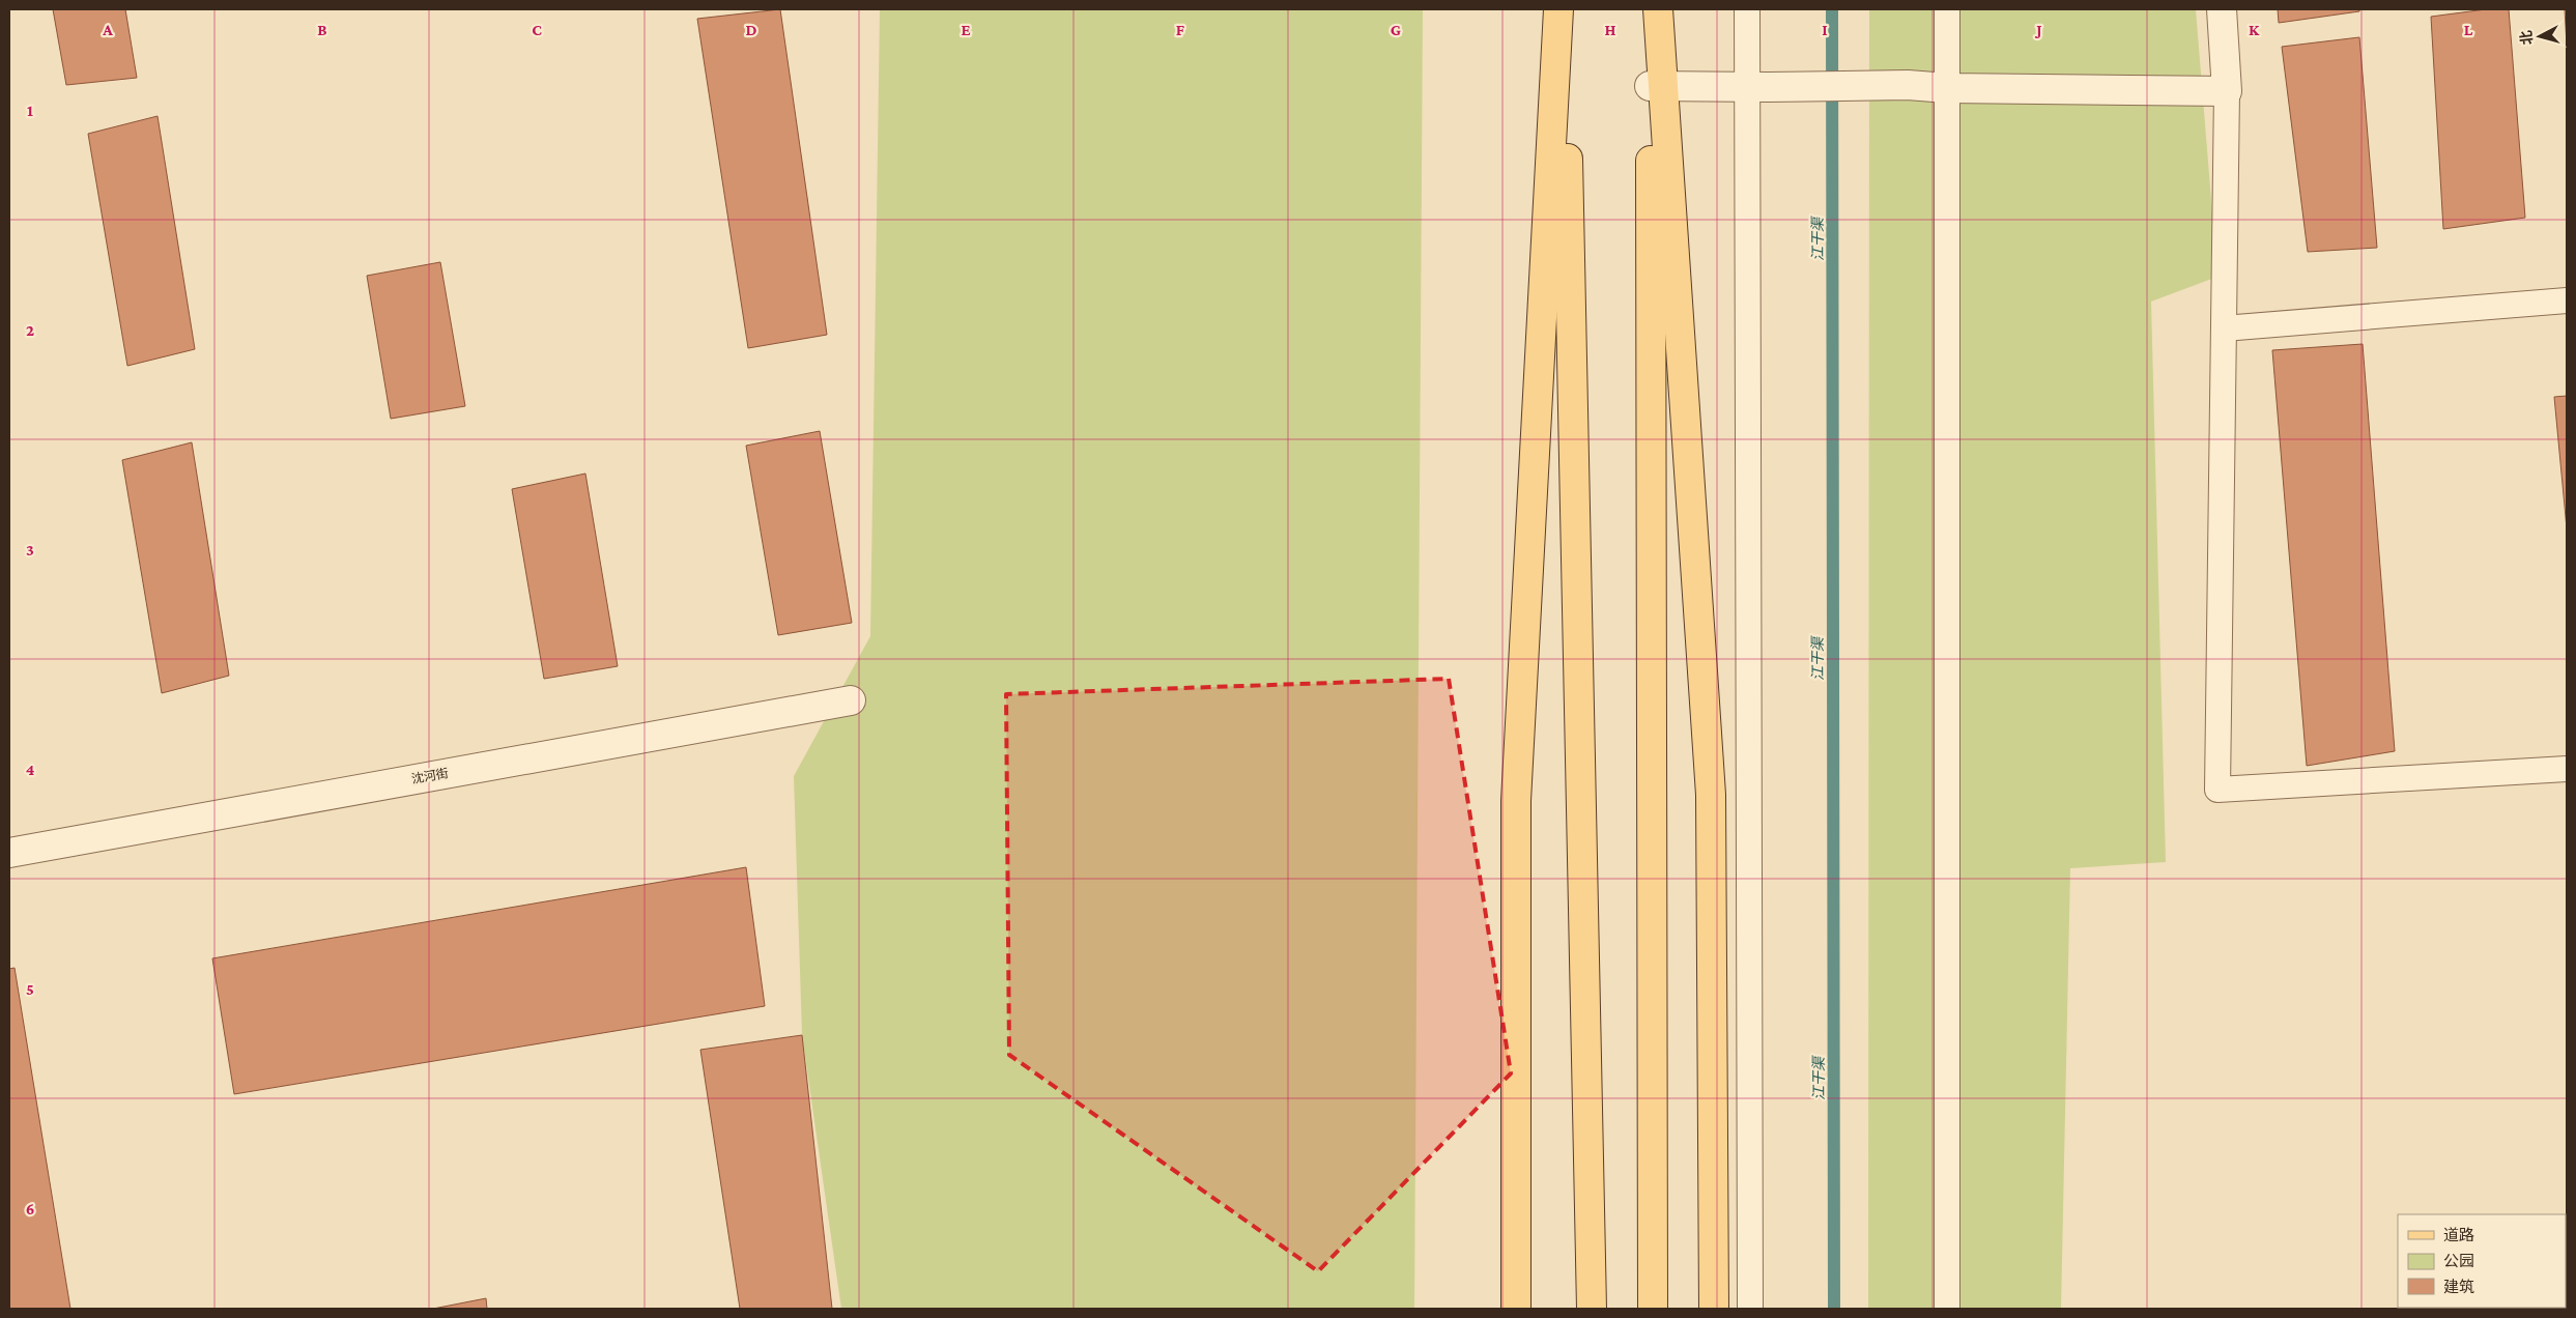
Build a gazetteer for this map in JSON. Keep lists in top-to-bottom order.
{
  "streets": {
    "street": ["沈河街"]
  },
  "water": ["江干渠"],
  "legend": ["道路", "公园", "建筑"],
  "north": "left",
  "grid": {
    "columns": [
      "A",
      "B",
      "C",
      "D",
      "E",
      "F",
      "G",
      "H",
      "I",
      "J",
      "K",
      "L"
    ],
    "rows": [
      "1",
      "2",
      "3",
      "4",
      "5",
      "6"
    ]
  }
}
